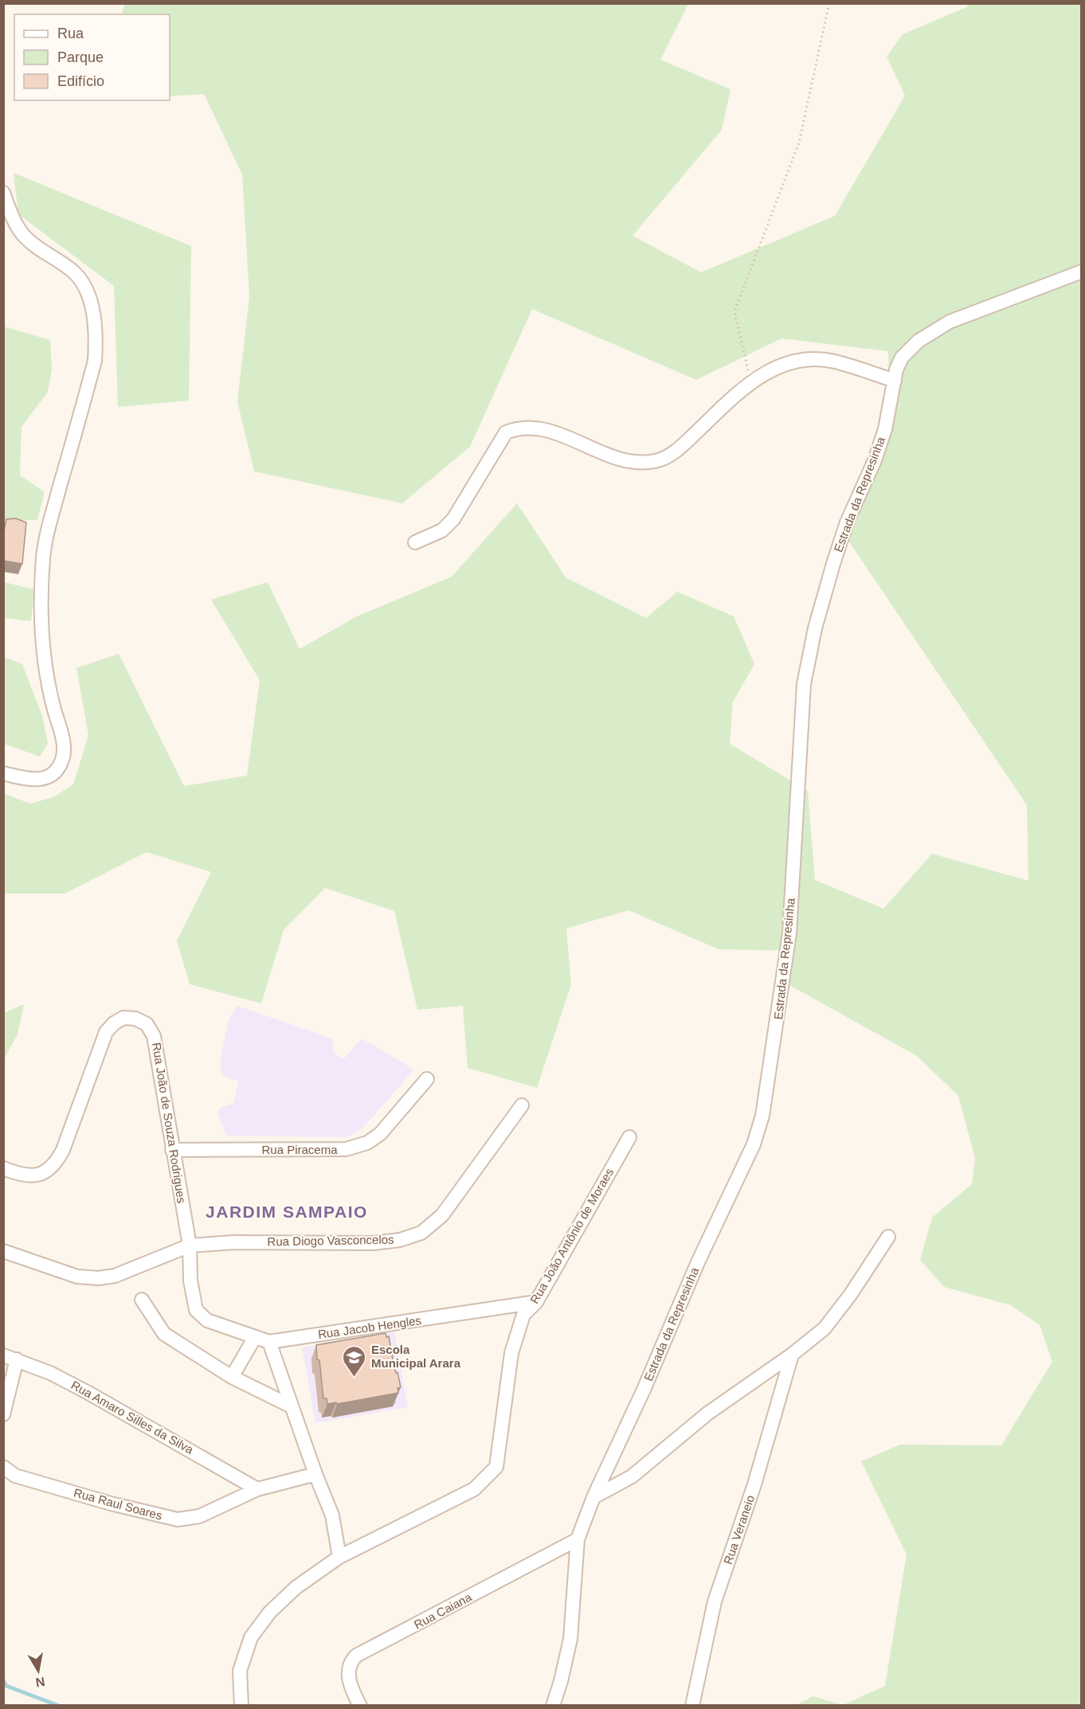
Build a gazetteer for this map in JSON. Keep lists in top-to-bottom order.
{
  "streets": {
    "street": [
      "Estrada da Represinha",
      "Rua João de Souza Rodrigues",
      "Rua Piracema",
      "Rua João Antônio de Moraes",
      "Rua Diogo Vasconcelos",
      "Rua Jacob Hengles",
      "Rua Amaro Silles da Silva",
      "Rua Raul Soares",
      "Rua Veraneio",
      "Rua Caiana"
    ]
  },
  "crossings": [
    ["Estrada da Represinha", "Rua Caiana"],
    ["Rua João de Souza Rodrigues", "Rua Piracema"],
    ["Rua João de Souza Rodrigues", "Rua Diogo Vasconcelos"],
    ["Rua João de Souza Rodrigues", "Rua Jacob Hengles"],
    ["Rua João Antônio de Moraes", "Rua Jacob Hengles"],
    ["Rua Amaro Silles da Silva", "Rua Raul Soares"]
  ],
  "districts": ["JARDIM SAMPAIO"],
  "places": {
    "school or university": ["Escola Municipal Arara"]
  },
  "legend": ["Rua", "Parque", "Edifício"],
  "north": "bottom"
}
